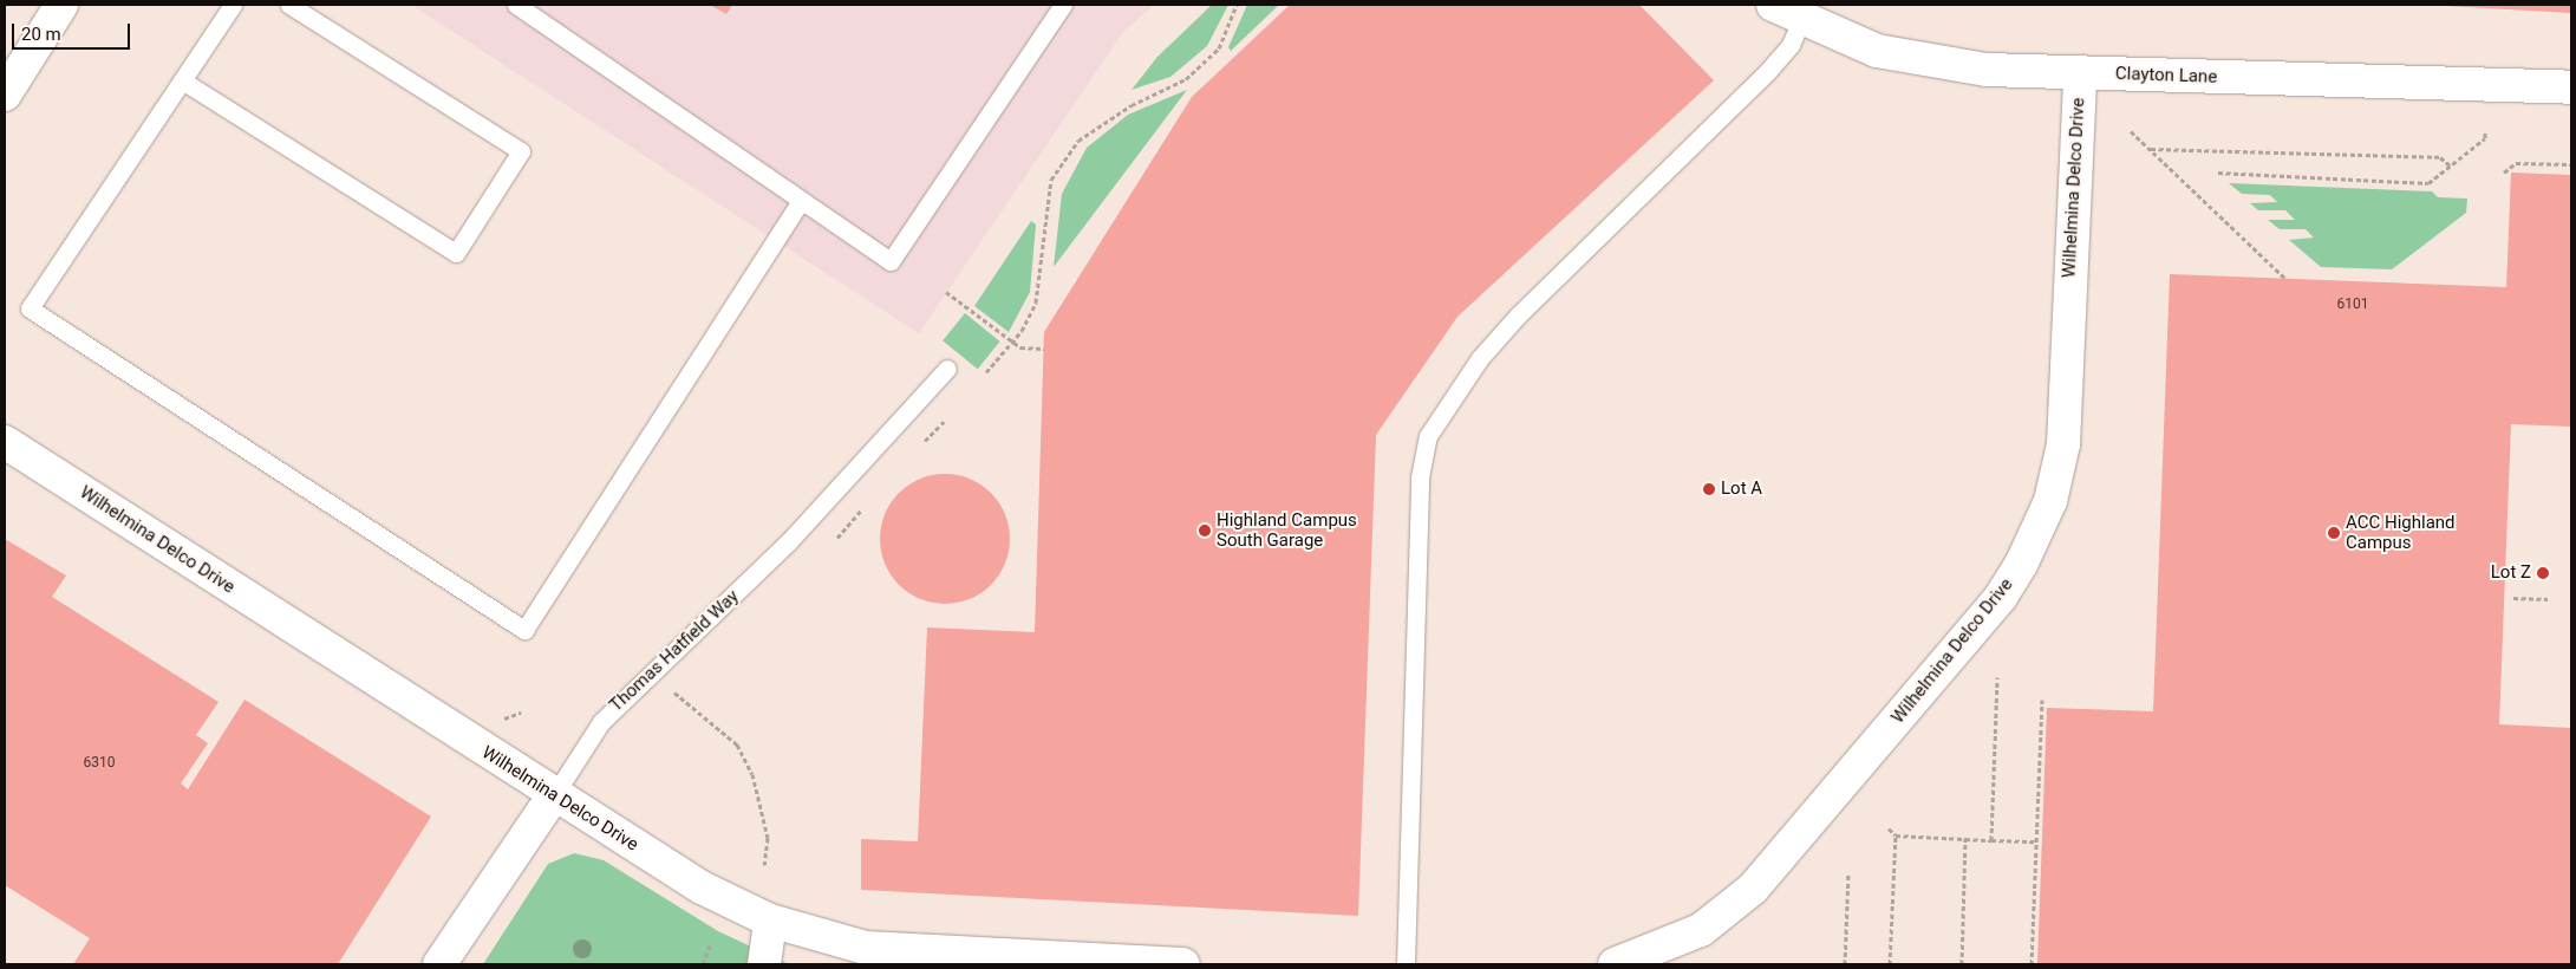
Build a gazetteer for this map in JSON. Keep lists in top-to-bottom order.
{
  "streets": {
    "street": ["Clayton Lane", "Wilhelmina Delco Drive", "Thomas Hatfield Way"]
  },
  "crossings": [
    ["Clayton Lane", "Wilhelmina Delco Drive"],
    ["Wilhelmina Delco Drive", "Thomas Hatfield Way"]
  ],
  "places": [
    "Lot A",
    "Highland Campus South Garage",
    "ACC Highland Campus",
    "Lot Z"
  ],
  "house_numbers": ["6101", "6310"],
  "scale_bar": "20 m"
}
